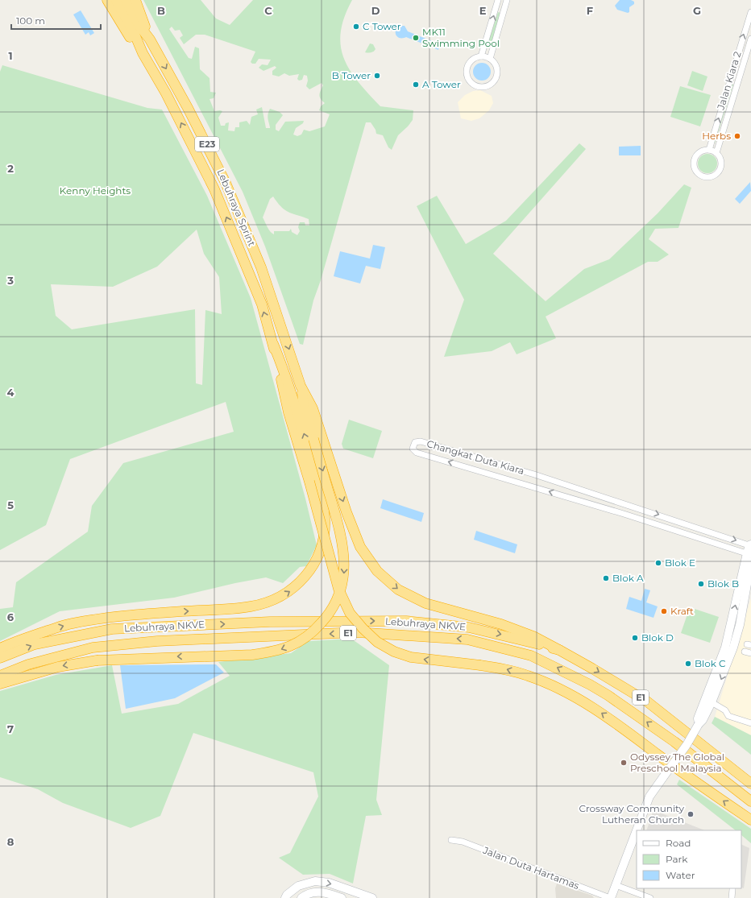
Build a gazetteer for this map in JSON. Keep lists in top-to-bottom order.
{
  "streets": {
    "highway": [
      "E23",
      "Lebuhraya Sprint",
      "Lebuhraya NKVE",
      "E1"
    ],
    "street": ["Jalan Kiara 2", "Changkat Duta Kiara", "Jalan Duta Hartamas"]
  },
  "parks": ["Kenny Heights"],
  "places": [
    "C Tower",
    "MK11 Swimming Pool",
    "B Tower",
    "A Tower",
    "Herbs",
    "Blok E",
    "Blok A",
    "Blok B",
    "Kraft",
    "Blok D",
    "Blok C",
    "Odyssey The Global Preschool Malaysia",
    "Crossway Community Lutheran Church"
  ],
  "legend": ["Road", "Park", "Water"],
  "scale_bar": "100 m",
  "grid": {
    "columns": [
      "B",
      "C",
      "D",
      "E",
      "F",
      "G"
    ],
    "rows": [
      "1",
      "2",
      "3",
      "4",
      "5",
      "6",
      "7",
      "8"
    ]
  }
}
